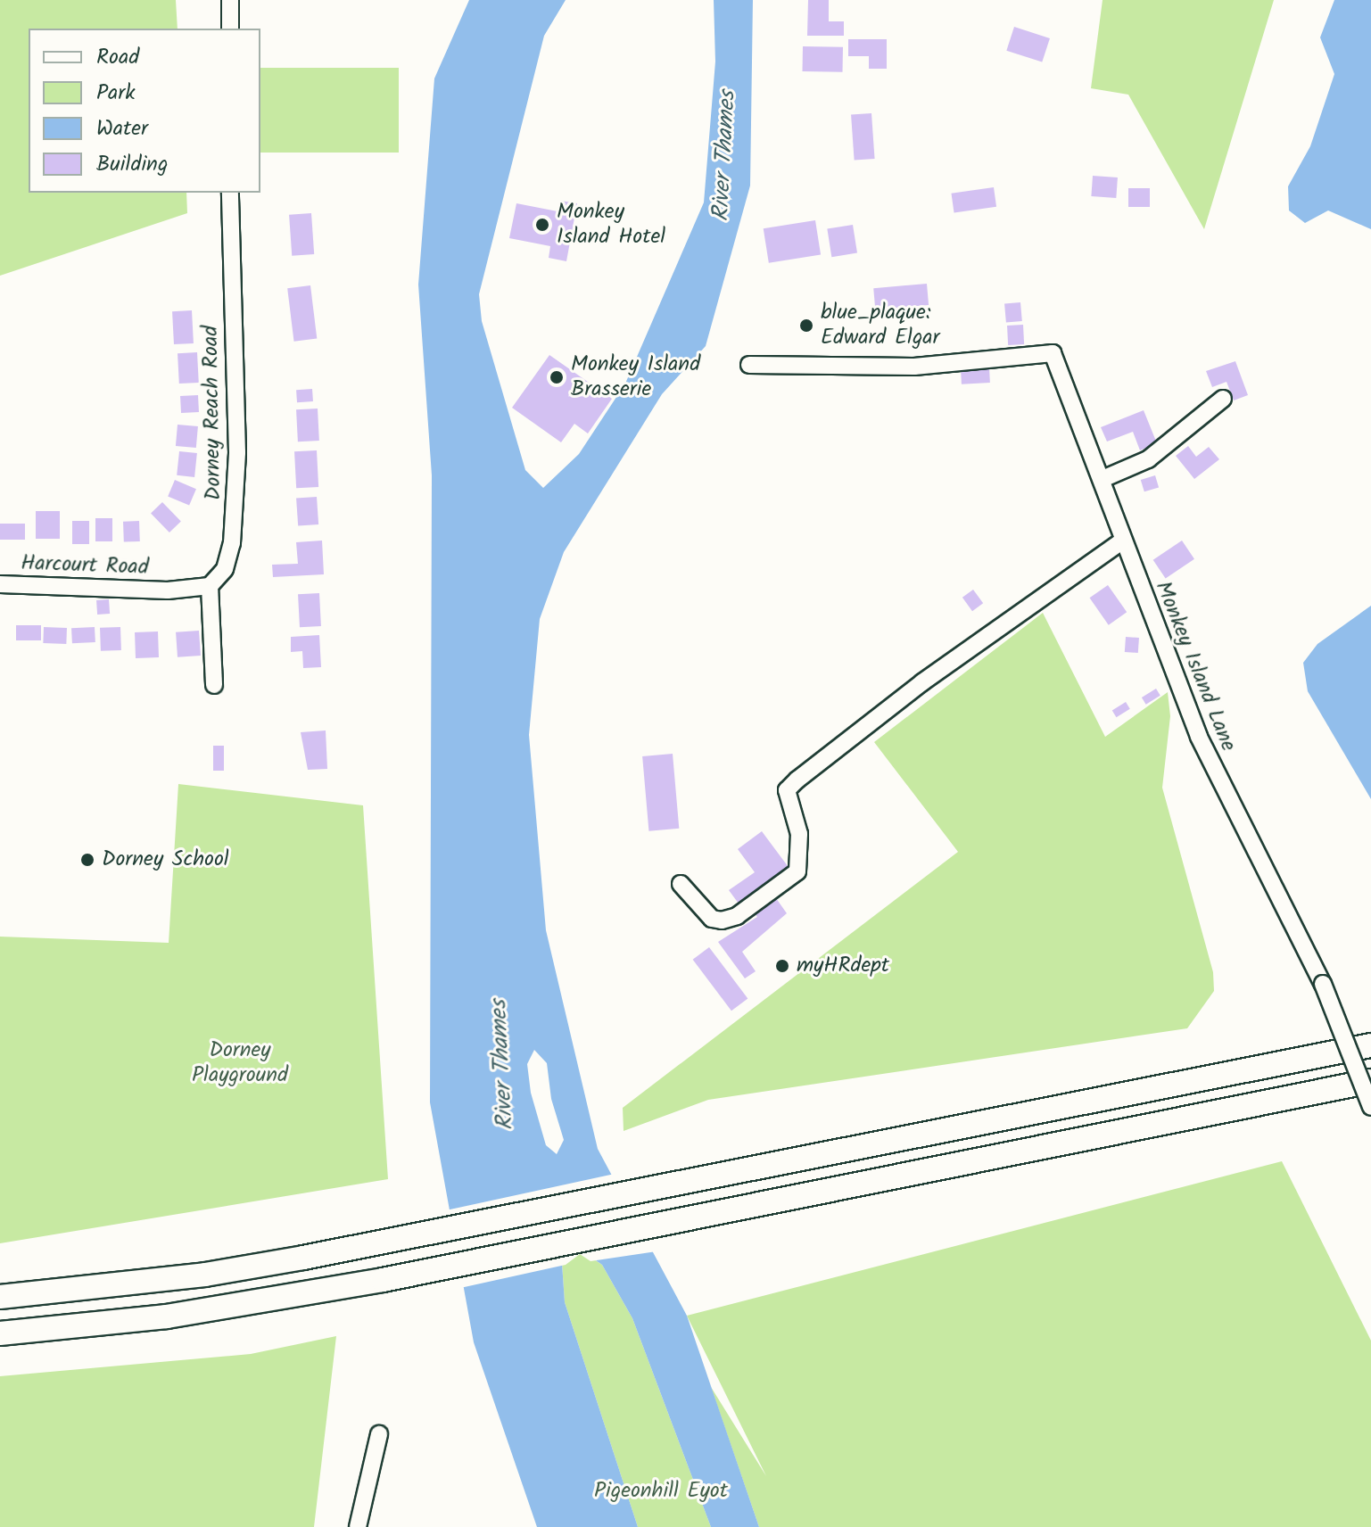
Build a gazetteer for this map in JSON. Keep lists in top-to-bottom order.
{
  "streets": {
    "street": ["Dorney Reach Road", "Harcourt Road", "Monkey Island Lane"]
  },
  "crossings": [
    ["Dorney Reach Road", "Harcourt Road"]
  ],
  "water": ["River Thames"],
  "parks": ["Dorney Playground", "Pigeonhill Eyot"],
  "places": [
    "Monkey Island Hotel",
    "blue_plaque: Edward Elgar",
    "Monkey Island Brasserie",
    "Dorney School",
    "myHRdept"
  ],
  "legend": [
    "Road",
    "Park",
    "Water",
    "Building"
  ]
}
